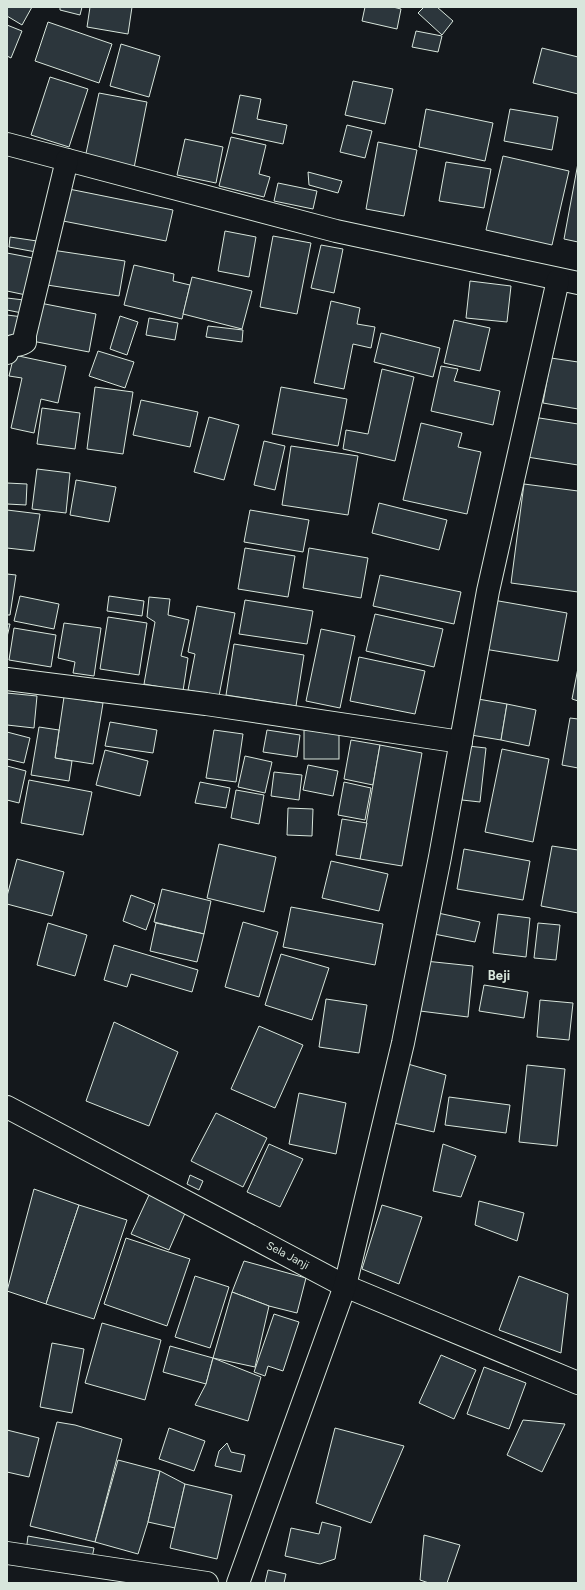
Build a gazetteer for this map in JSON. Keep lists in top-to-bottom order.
{
  "streets": {
    "street": ["Sela Janji"]
  },
  "districts": ["Beji"]
}
